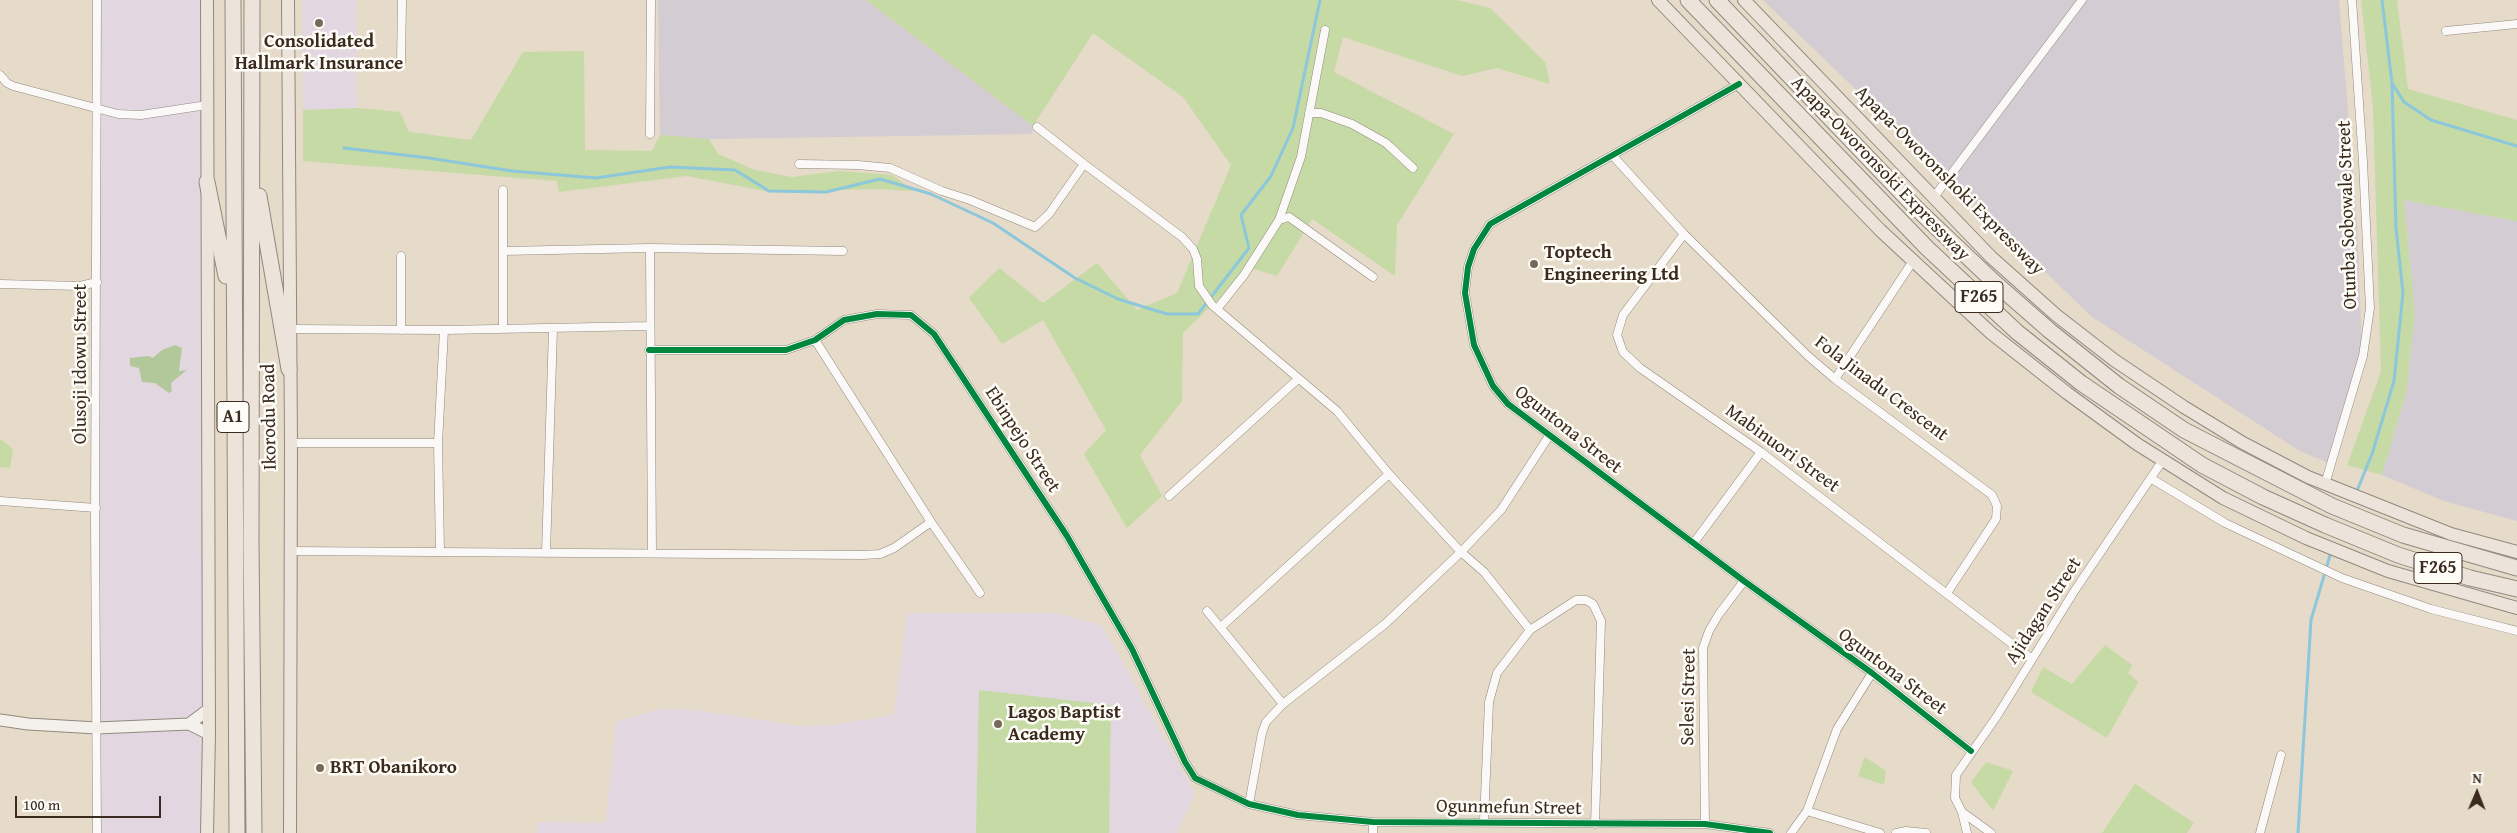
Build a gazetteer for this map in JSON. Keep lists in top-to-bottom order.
{
  "streets": {
    "highway": [
      "Apapa-Oworonsoki Expressway",
      "F265",
      "A1",
      "Ikorodu Road"
    ],
    "main road": ["Apapa-Oworonshoki Expressway"],
    "street": [
      "Otunba Sobowale Street",
      "Olusoji Idowu Street",
      "Fola Jinadu Crescent",
      "Oguntona Street",
      "Ebinpejo Street",
      "Mabinuori Street",
      "Ajidagan Street",
      "Selesi Street",
      "Ogunmefun Street"
    ]
  },
  "crossings": [
    ["Apapa-Oworonsoki Expressway", "Oguntona Street"],
    ["Apapa-Oworonsoki Expressway", "Ajidagan Street"],
    ["Apapa-Oworonshoki Expressway", "Otunba Sobowale Street"],
    ["Fola Jinadu Crescent", "Oguntona Street"],
    ["Fola Jinadu Crescent", "Mabinuori Street"],
    ["Oguntona Street", "Ajidagan Street"],
    ["Oguntona Street", "Selesi Street"],
    ["Ebinpejo Street", "Ogunmefun Street"],
    ["Mabinuori Street", "Ajidagan Street"],
    ["Selesi Street", "Ogunmefun Street"]
  ],
  "places": [
    "Consolidated Hallmark Insurance",
    "Toptech Engineering Ltd",
    "Lagos Baptist Academy",
    "BRT Obanikoro"
  ],
  "scale_bar": "100 m",
  "north": "top"
}
